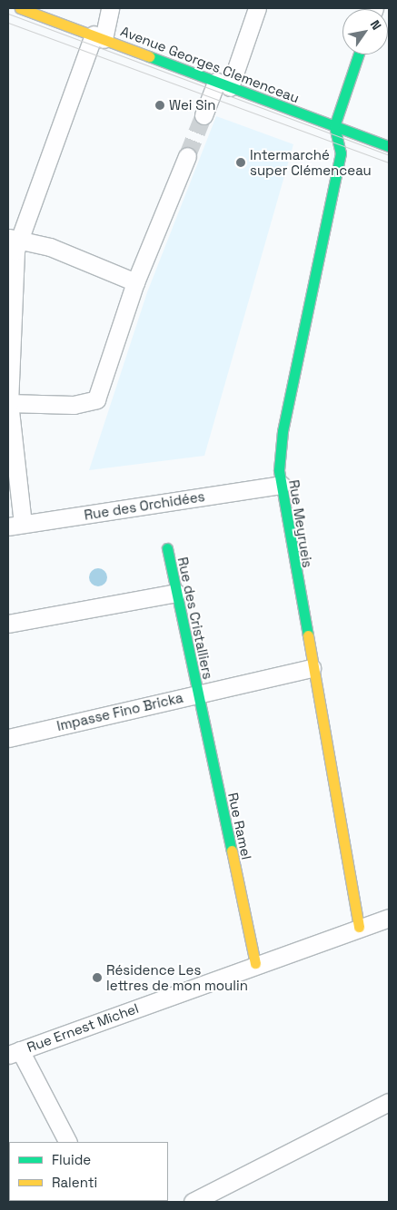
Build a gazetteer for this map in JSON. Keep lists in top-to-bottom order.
{
  "streets": {
    "street": [
      "Avenue Georges Clemenceau",
      "Rue des Orchidées",
      "Rue Meyrueis",
      "Rue des Cristalliers",
      "Impasse Fino Bricka",
      "Rue Ramel",
      "Rue Ernest Michel"
    ]
  },
  "crossings": [
    ["Avenue Georges Clemenceau", "Rue Meyrueis"],
    ["Rue des Orchidées", "Rue Meyrueis"],
    ["Rue Meyrueis", "Impasse Fino Bricka"],
    ["Rue Meyrueis", "Rue Ernest Michel"],
    ["Rue des Cristalliers", "Impasse Fino Bricka"],
    ["Rue des Cristalliers", "Rue Ramel"],
    ["Impasse Fino Bricka", "Rue Ramel"],
    ["Rue Ramel", "Rue Ernest Michel"]
  ],
  "places": ["Wei Sin", "Intermarché super Clémenceau", "Résidence Les lettres de mon moulin"],
  "legend": ["Fluide", "Ralenti"],
  "north": "top right"
}
